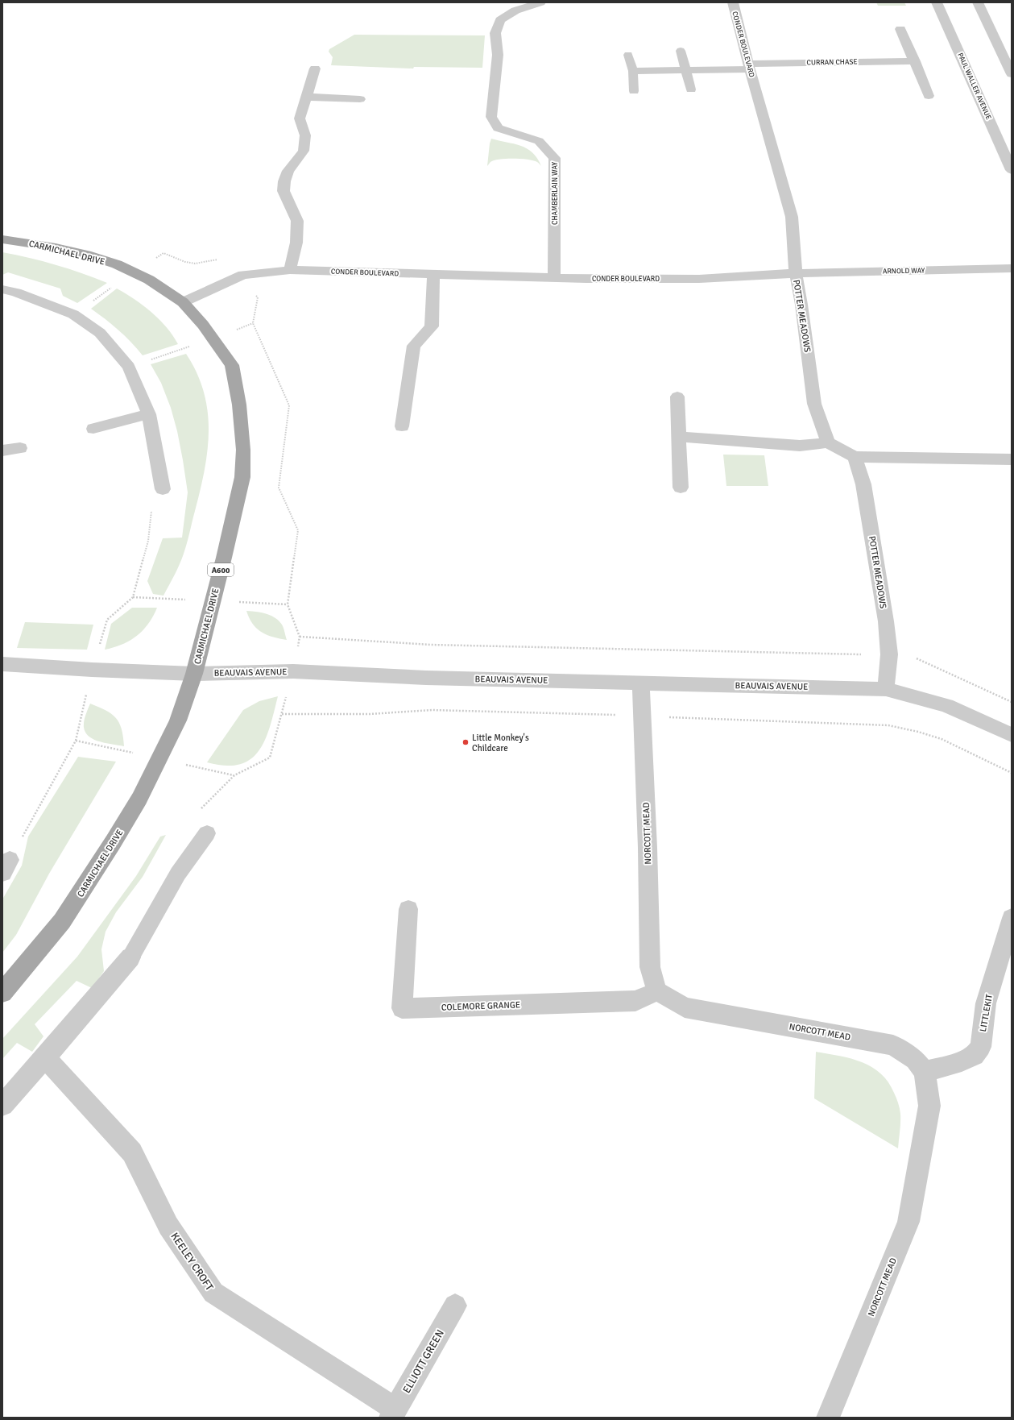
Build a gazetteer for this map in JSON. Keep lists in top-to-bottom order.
{
  "streets": {
    "main road": ["CARMICHAEL DRIVE", "A600"],
    "street": [
      "CONDER BOULEVARD",
      "CURRAN CHASE",
      "PAUL WALLER AVENUE",
      "CHAMBERLAIN WAY",
      "ARNOLD WAY",
      "POTTER MEADOWS",
      "BEAUVAIS AVENUE",
      "NORCOTT MEAD",
      "COLEMORE GRANGE",
      "LITTLEKIT",
      "KEELEY CROFT",
      "ELLIOTT GREEN"
    ]
  },
  "crossings": [
    ["CONDER BOULEVARD", "CURRAN CHASE"],
    ["CONDER BOULEVARD", "CHAMBERLAIN WAY"],
    ["CONDER BOULEVARD", "CARMICHAEL DRIVE"],
    ["CONDER BOULEVARD", "ARNOLD WAY"],
    ["CONDER BOULEVARD", "POTTER MEADOWS"],
    ["CARMICHAEL DRIVE", "BEAUVAIS AVENUE"],
    ["ARNOLD WAY", "POTTER MEADOWS"],
    ["POTTER MEADOWS", "BEAUVAIS AVENUE"],
    ["BEAUVAIS AVENUE", "NORCOTT MEAD"],
    ["NORCOTT MEAD", "COLEMORE GRANGE"],
    ["NORCOTT MEAD", "LITTLEKIT"],
    ["KEELEY CROFT", "ELLIOTT GREEN"]
  ],
  "places": ["Little Monkey's Childcare"]
}
